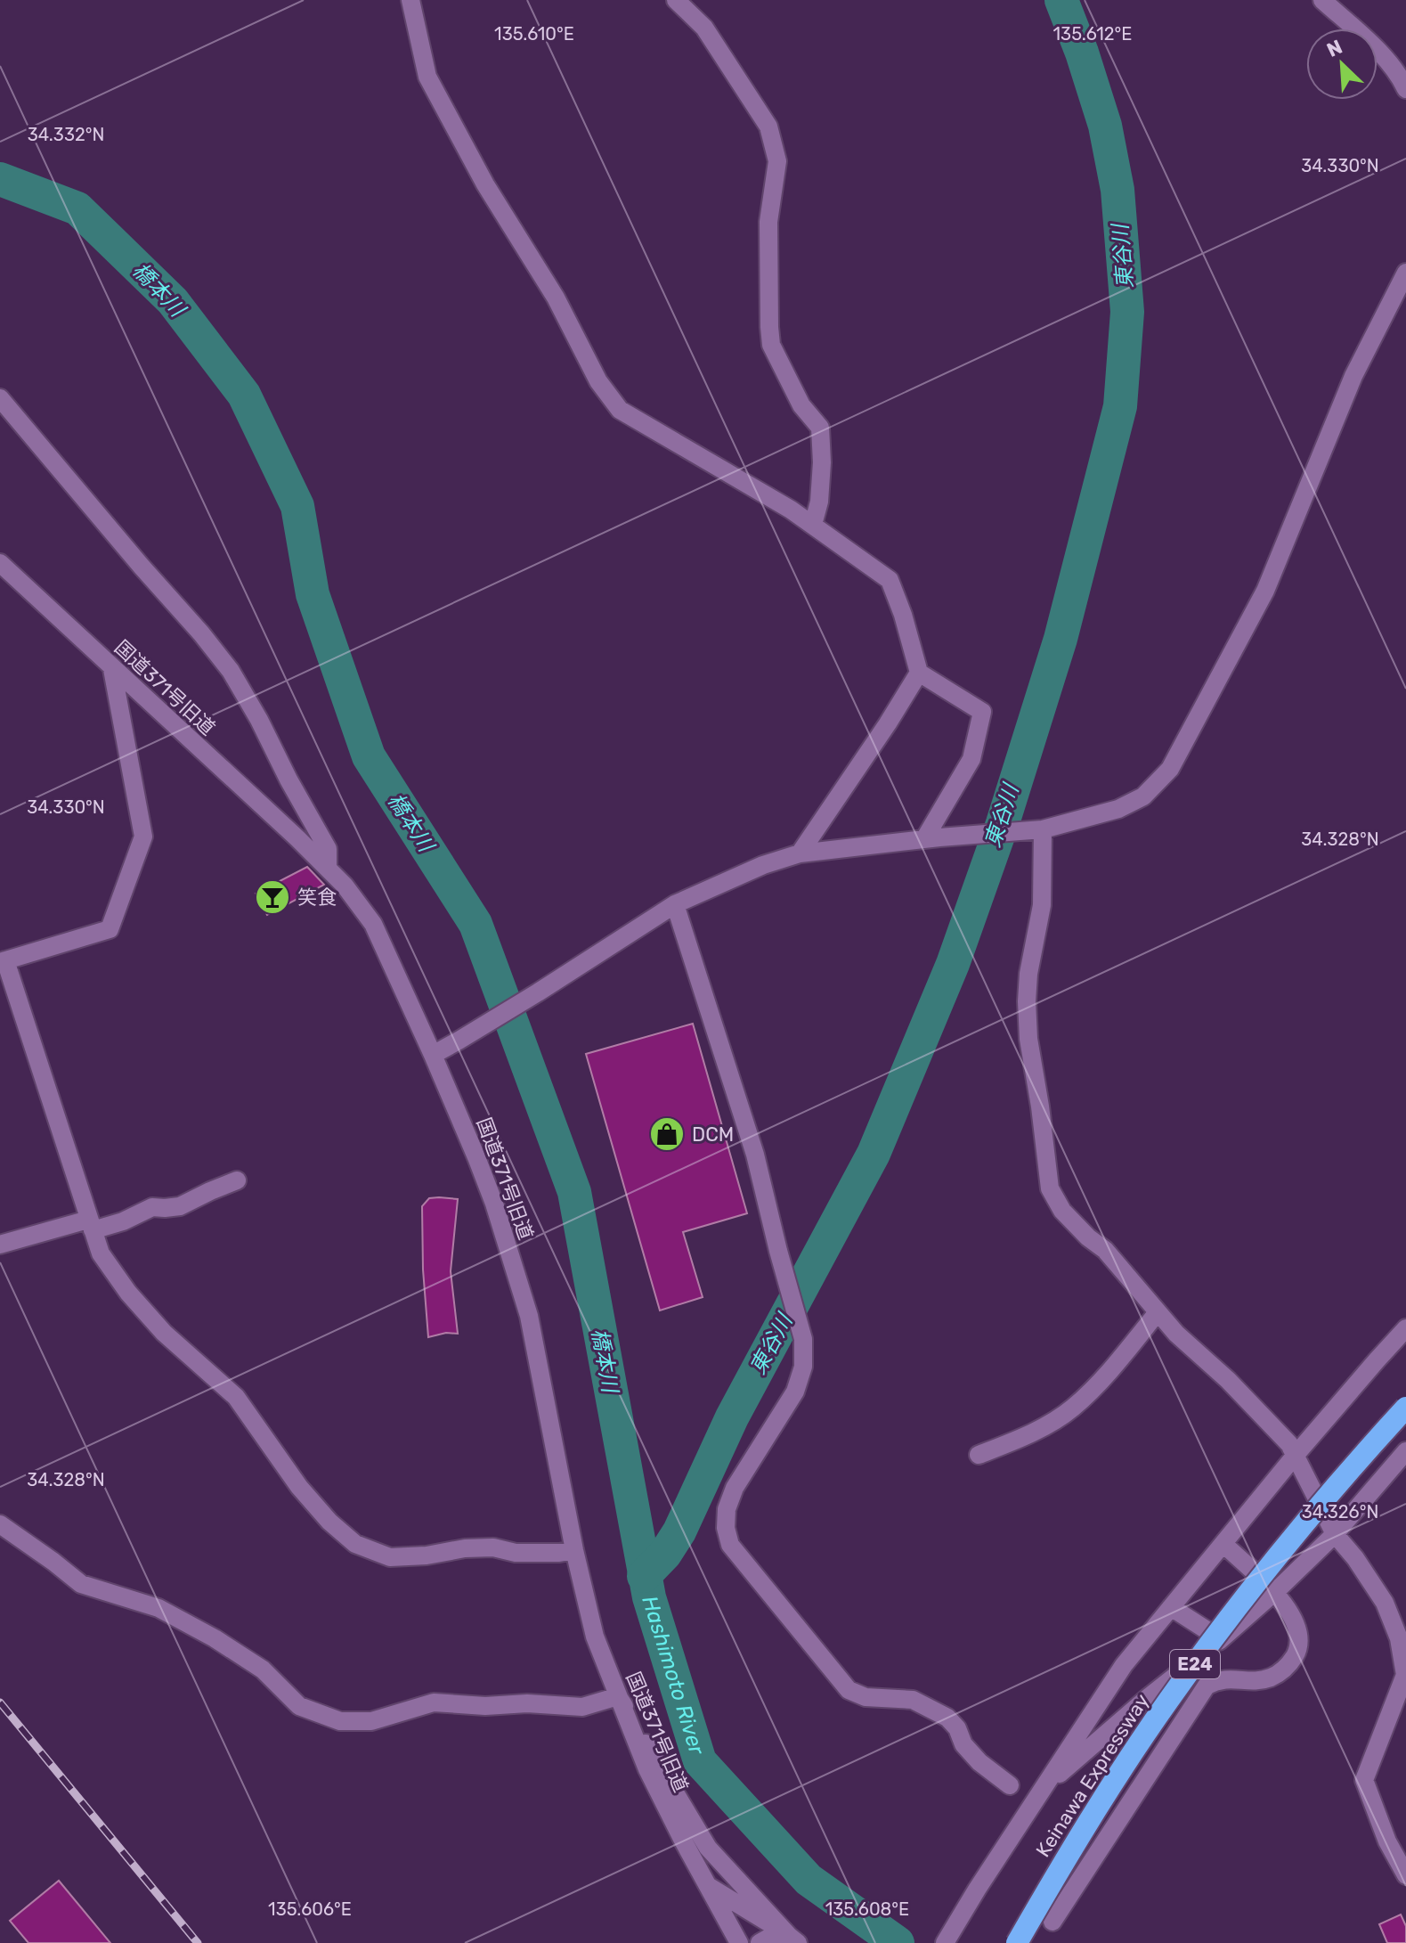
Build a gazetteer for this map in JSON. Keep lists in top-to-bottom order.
{
  "streets": {
    "highway": ["E24", "Keinawa Expressway"],
    "street": ["国道371号旧道"]
  },
  "water": ["東谷川", "橋本川", "Hashimoto River"],
  "places": {
    "bar": ["笑食"],
    "shop": ["DCM"]
  },
  "north": "top left",
  "coordinates": [
    "135.610°E",
    "135.612°E",
    "34.332°N",
    "34.330°N",
    "34.328°N",
    "34.326°N",
    "135.606°E",
    "135.608°E"
  ]
}
